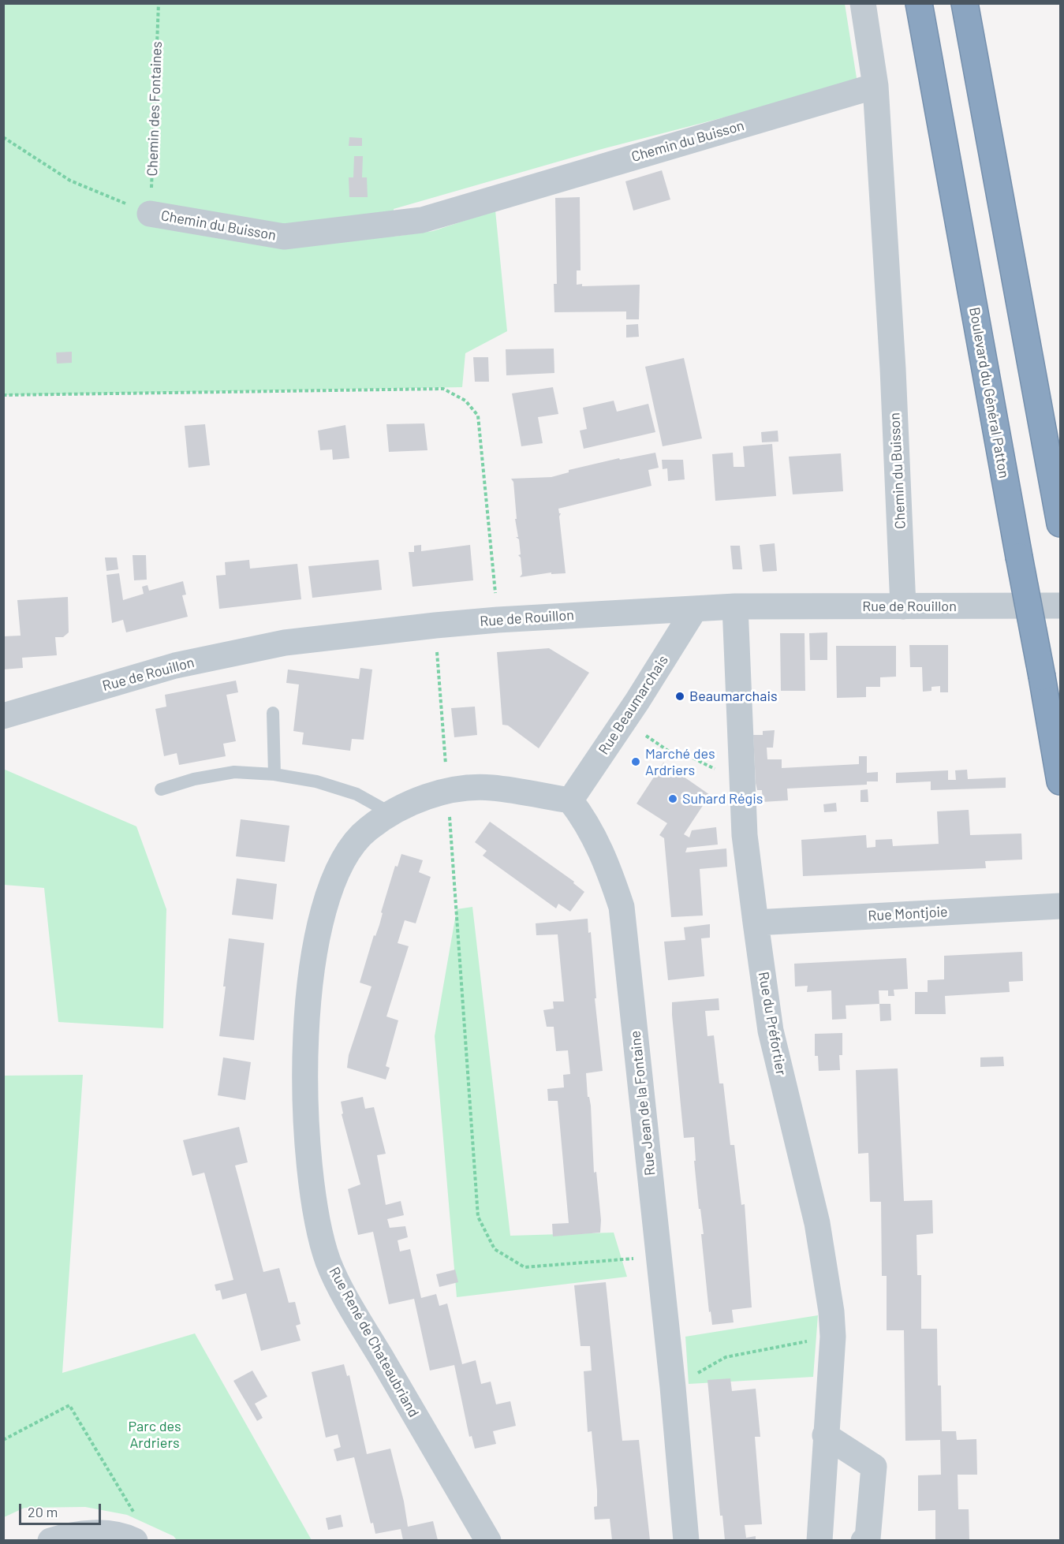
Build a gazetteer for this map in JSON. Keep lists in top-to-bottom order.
{
  "streets": {
    "highway": ["Boulevard du Général Patton"],
    "street": [
      "Chemin du Buisson",
      "Rue de Rouillon",
      "Rue Beaumarchais",
      "Rue Montjoie",
      "Rue du Préfortier",
      "Rue Jean de la Fontaine",
      "Rue René de Chateaubriand"
    ],
    "path": ["Chemin des Fontaines"]
  },
  "crossings": [
    ["Chemin des Fontaines", "Chemin du Buisson"],
    ["Chemin du Buisson", "Rue de Rouillon"],
    ["Rue de Rouillon", "Rue Beaumarchais"],
    ["Rue de Rouillon", "Rue du Préfortier"],
    ["Rue Beaumarchais", "Rue Jean de la Fontaine"],
    ["Rue Montjoie", "Rue du Préfortier"]
  ],
  "parks": ["Parc des Ardriers"],
  "places": ["Beaumarchais", "Marché des Ardriers", "Suhard Régis"],
  "scale_bar": "20 m"
}
